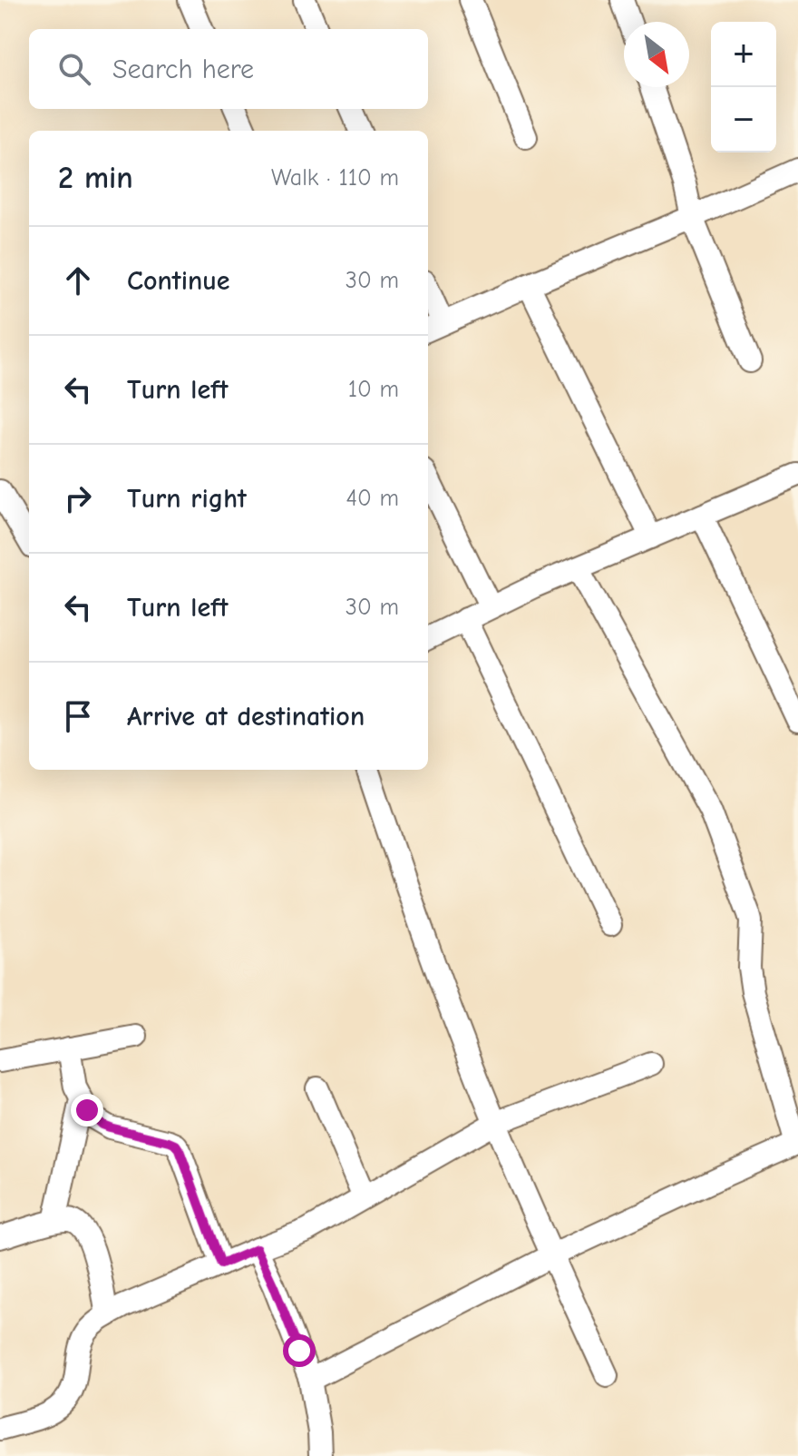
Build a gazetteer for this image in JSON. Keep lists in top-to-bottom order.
{
  "north": "bottom right",
  "page": {
    "map_buttons": ["+", "−"],
    "search": "Search here",
    "heading": ["2 min", "Walk · 110 m"],
    "list": [
      ["Continue", "30 m"],
      ["Turn left", "10 m"],
      ["Turn right", "40 m"],
      ["Turn left", "30 m"],
      "Arrive at destination"
    ]
  }
}
